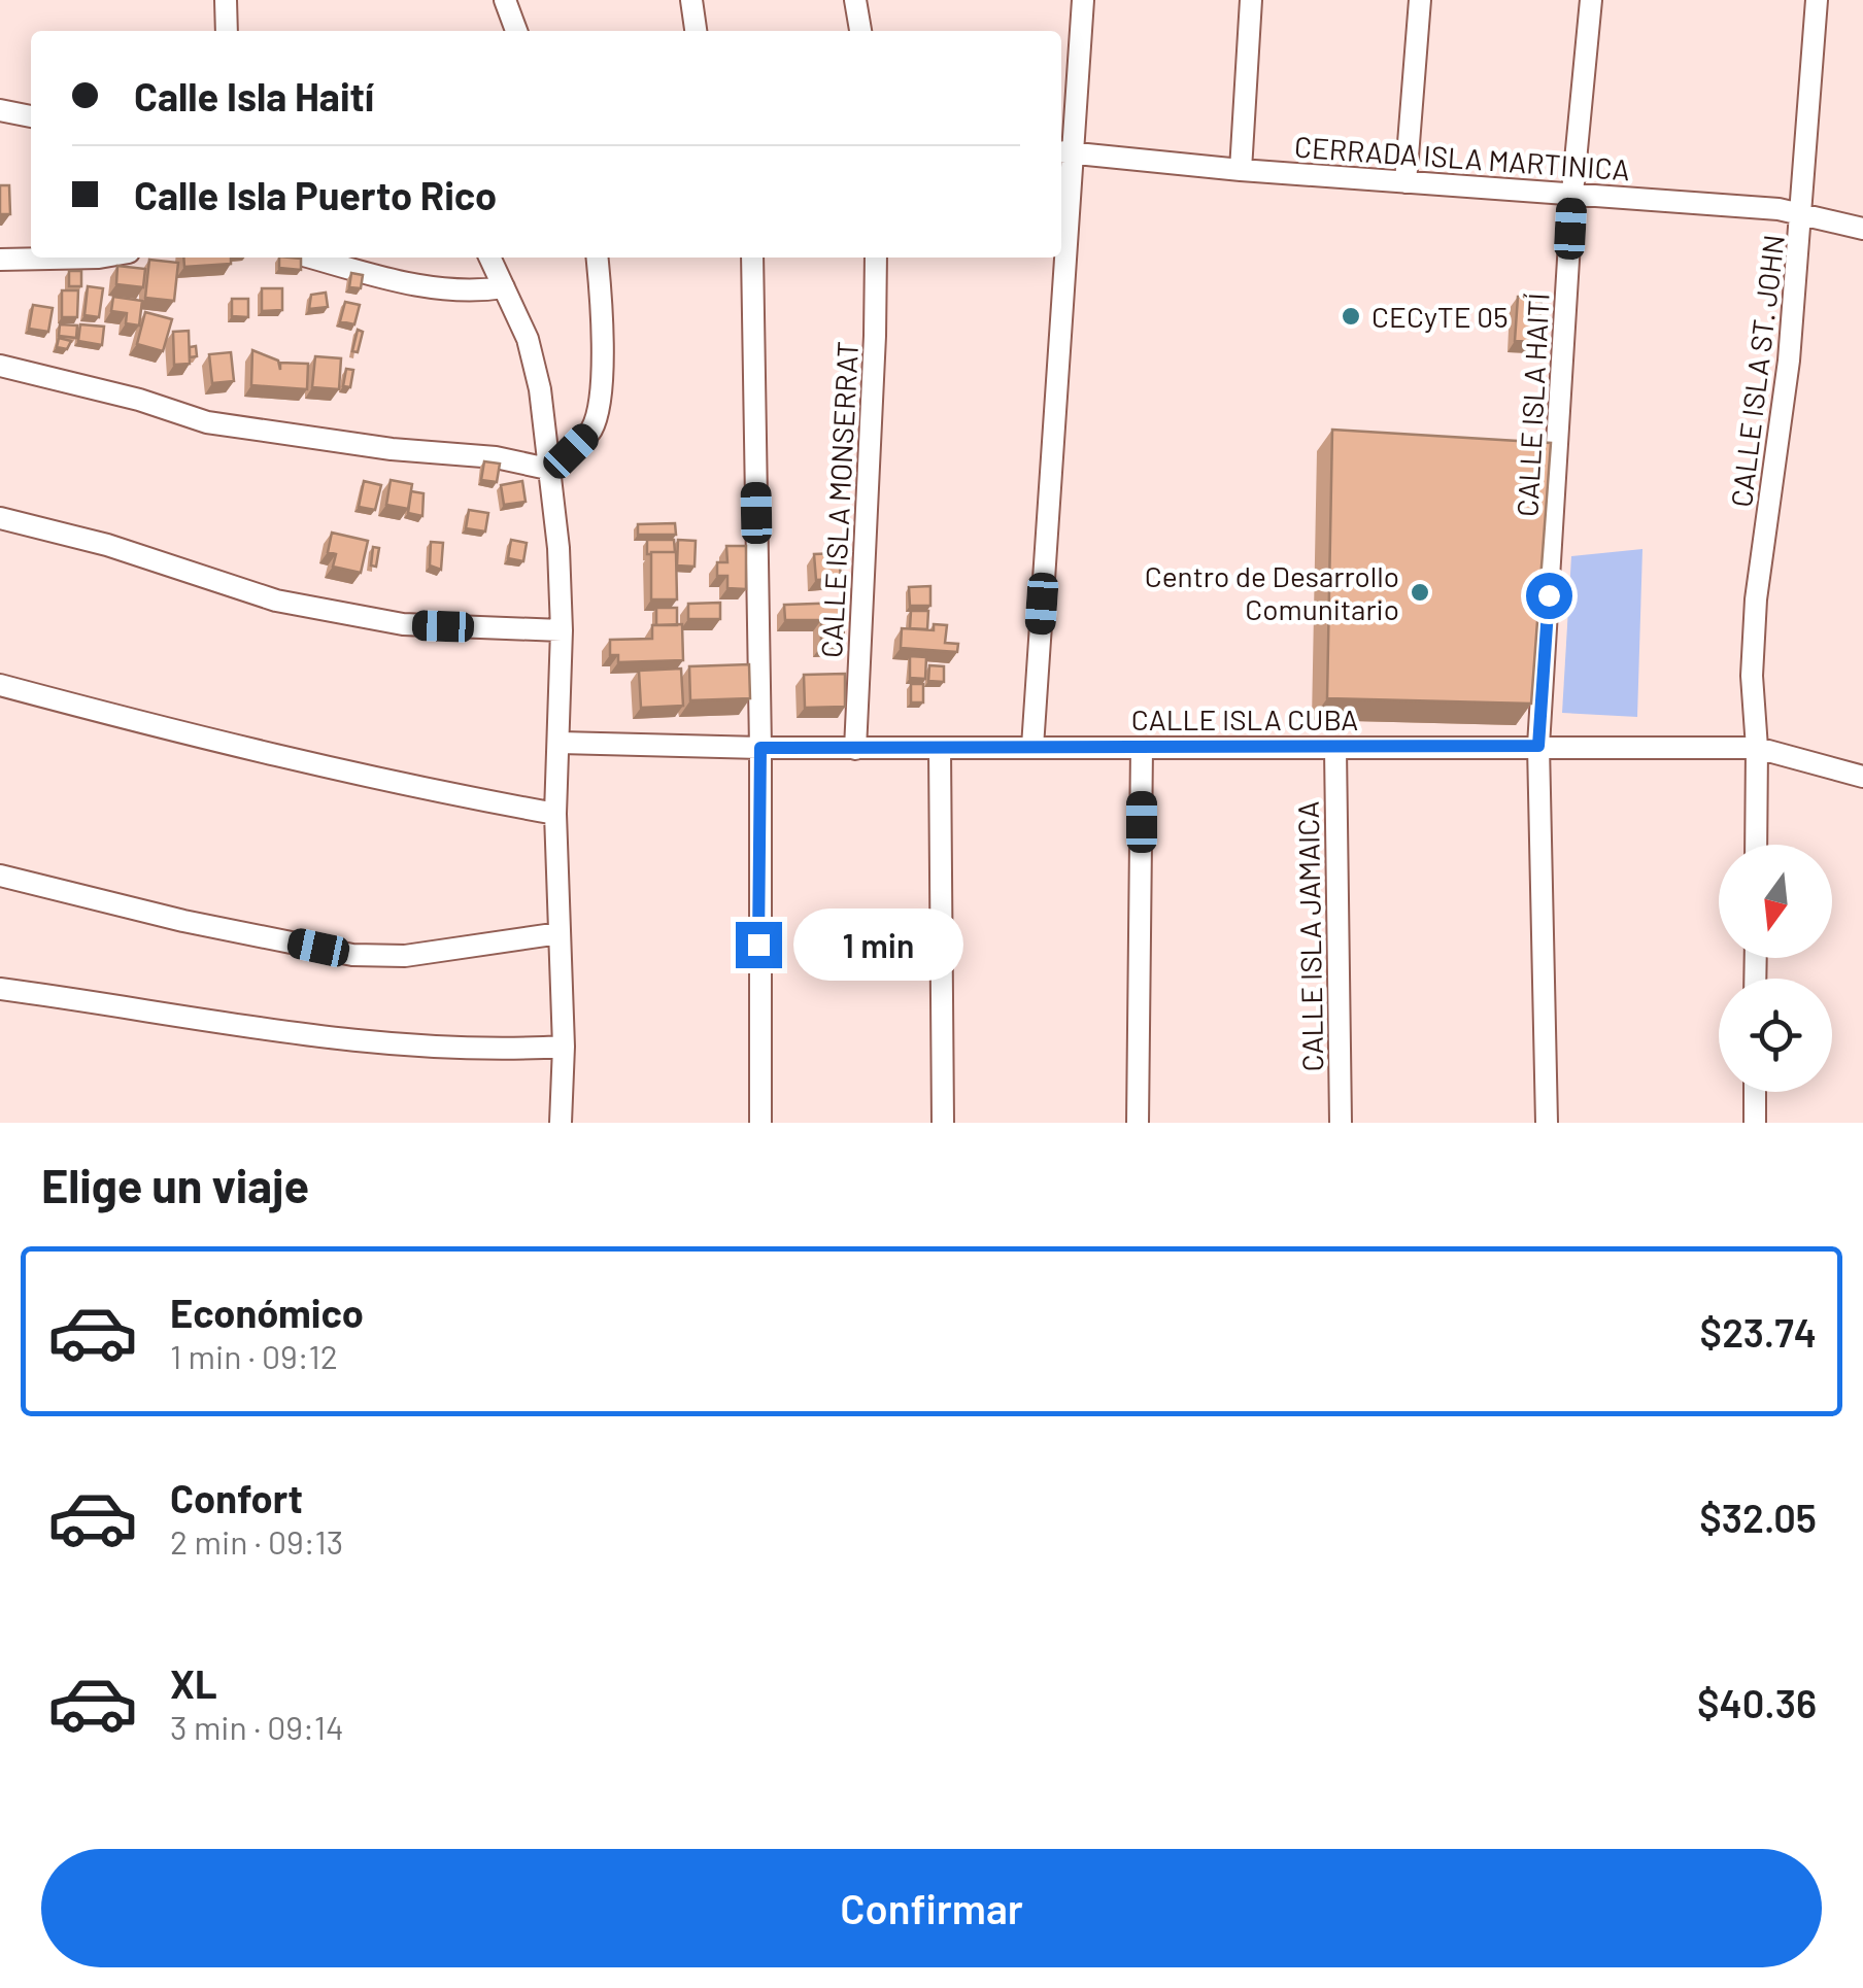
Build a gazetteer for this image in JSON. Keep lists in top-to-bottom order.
{
  "streets": {
    "street": [
      "CERRADA ISLA MARTINICA",
      "CALLE ISLA ST. JOHN",
      "CALLE ISLA HAITÍ",
      "CALLE ISLA MONSERRAT",
      "CALLE ISLA CUBA",
      "CALLE ISLA JAMAICA"
    ]
  },
  "crossings": [
    ["CERRADA ISLA MARTINICA", "CALLE ISLA ST. JOHN"],
    ["CERRADA ISLA MARTINICA", "CALLE ISLA HAITÍ"],
    ["CALLE ISLA ST. JOHN", "CALLE ISLA CUBA"],
    ["CALLE ISLA HAITÍ", "CALLE ISLA CUBA"],
    ["CALLE ISLA MONSERRAT", "CALLE ISLA CUBA"],
    ["CALLE ISLA CUBA", "CALLE ISLA JAMAICA"]
  ],
  "places": ["CECyTE 05", "Centro de Desarrollo Comunitario"],
  "north": "bottom",
  "page": {
    "banner": ["Calle Isla Haití", "Calle Isla Puerto Rico"],
    "bubble": "1 min",
    "heading": "Elige un viaje",
    "list": [
      {
        "name": "Económico",
        "note": "1 min · 09:12",
        "value": "$23.74"
      },
      {
        "name": "Confort",
        "note": "2 min · 09:13",
        "value": "$32.05"
      },
      {
        "name": "XL",
        "note": "3 min · 09:14",
        "value": "$40.36"
      }
    ],
    "buttons": "Confirmar"
  }
}
